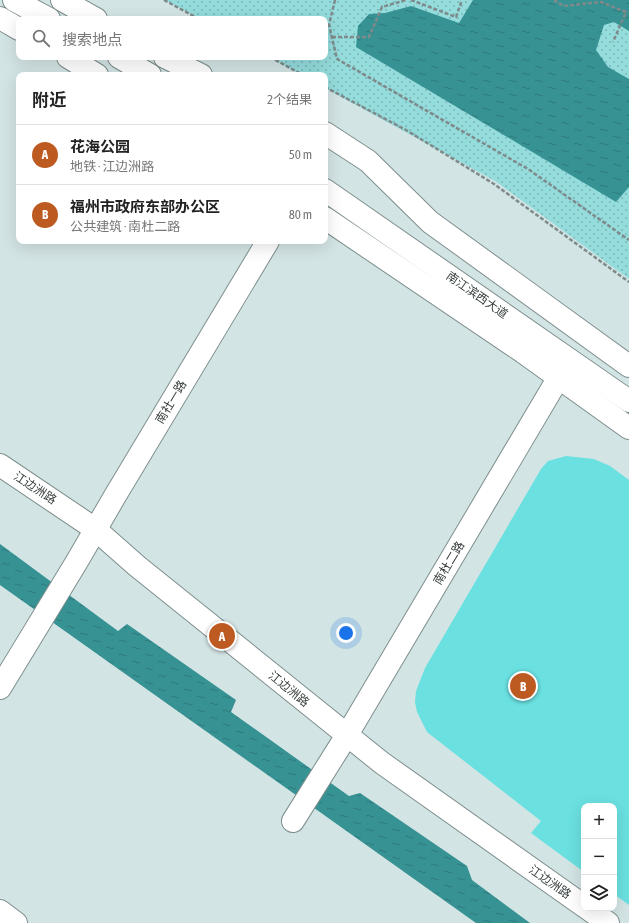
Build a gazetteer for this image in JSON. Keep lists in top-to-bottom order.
{
  "streets": {
    "street": [
      "南江滨西大道",
      "南社一路",
      "江边洲路",
      "南杜二路"
    ]
  },
  "crossings": [
    ["南江滨西大道", "南杜二路"],
    ["南社一路", "江边洲路"],
    ["江边洲路", "南杜二路"]
  ],
  "page": {
    "search": "搜索地点",
    "heading": ["附近", "2个结果"],
    "list": [
      {
        "mark": "A",
        "name": "花海公园",
        "note": "地铁 · 江边洲路",
        "value": "50 m"
      },
      {
        "mark": "B",
        "name": "福州市政府东部办公区",
        "note": "公共建筑 · 南杜二路",
        "value": "80 m"
      }
    ],
    "pins": ["A", "B"],
    "map_buttons": ["+", "−"]
  }
}
